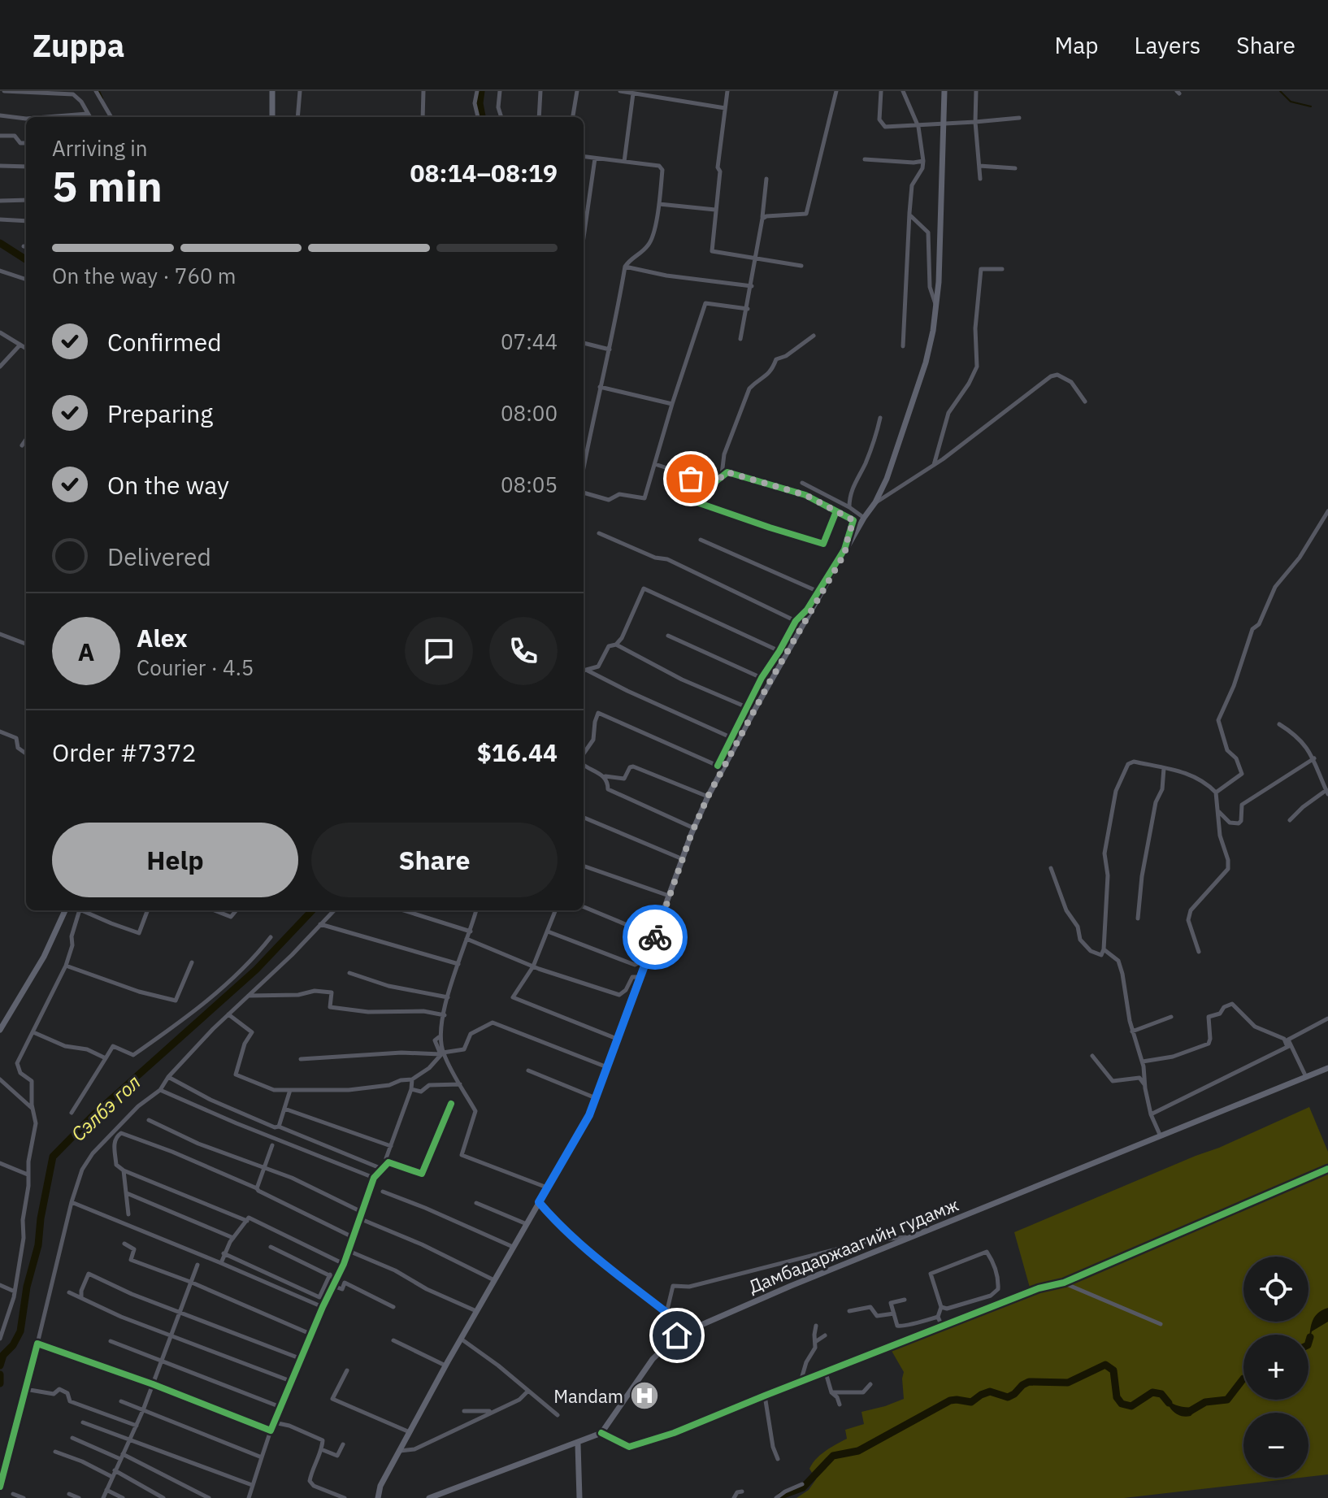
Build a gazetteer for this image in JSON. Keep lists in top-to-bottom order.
{
  "streets": {
    "main road": ["Дамбадаржаагийн гудамж"]
  },
  "water": ["Сэлбэ гол"],
  "places": {
    "hospital": ["Mandam"]
  },
  "page": {
    "header": "Zuppa",
    "nav": ["Map", "Layers", "Share"],
    "heading": ["5 min", "Arriving in", "08:14–08:19"],
    "panel": [
      "Alex",
      "Courier · 4.5",
      "Order #7372",
      "$16.44"
    ],
    "bar": "On the way · 760 m",
    "list": [
      ["Confirmed", "07:44"],
      ["Preparing", "08:00"],
      ["On the way", "08:05"],
      "Delivered"
    ],
    "round": "A",
    "buttons": ["Help", "Share"],
    "map_buttons": ["+", "−"]
  }
}
